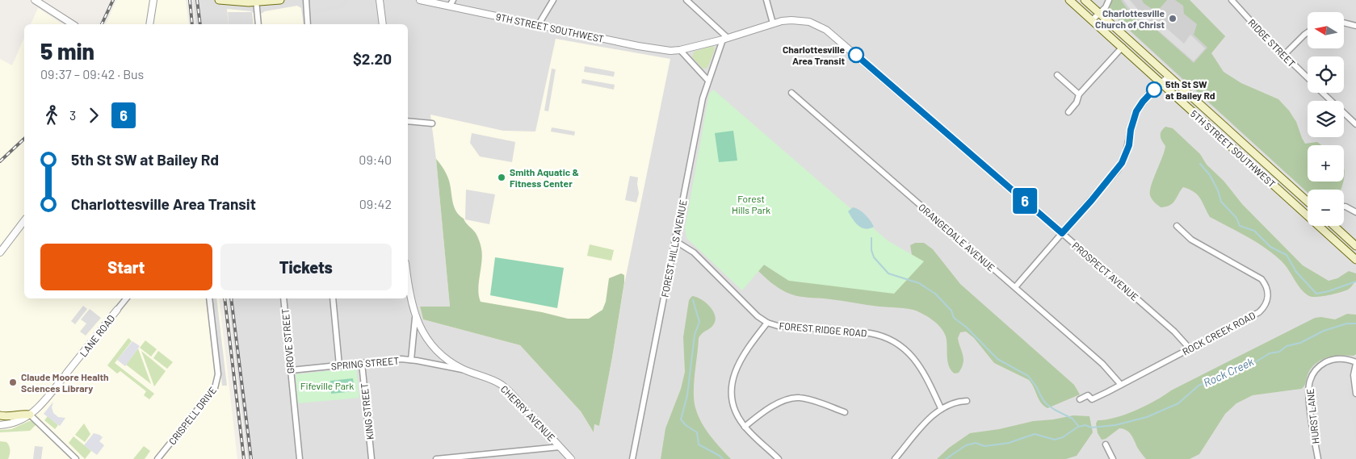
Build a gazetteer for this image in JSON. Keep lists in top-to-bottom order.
{
  "streets": {
    "main road": ["5TH STREET SOUTHWEST"],
    "street": [
      "9TH STREET SOUTHWEST",
      "RIDGE STREET",
      "ORANGEDALE AVENUE",
      "FOREST HILLS AVENUE",
      "PROSPECT AVENUE",
      "FOREST RIDGE ROAD",
      "ROCK CREEK ROAD",
      "LANE ROAD",
      "GROVE STREET",
      "SPRING STREET",
      "KING STREET",
      "CHERRY AVENUE",
      "CRISPELL DRIVE",
      "HURST LANE"
    ]
  },
  "crossings": [
    ["9TH STREET SOUTHWEST", "FOREST HILLS AVENUE"],
    ["9TH STREET SOUTHWEST", "PROSPECT AVENUE"],
    ["ORANGEDALE AVENUE", "ROCK CREEK ROAD"],
    ["FOREST HILLS AVENUE", "PROSPECT AVENUE"],
    ["FOREST HILLS AVENUE", "FOREST RIDGE ROAD"],
    ["PROSPECT AVENUE", "ROCK CREEK ROAD"],
    ["GROVE STREET", "SPRING STREET"],
    ["SPRING STREET", "KING STREET"],
    ["SPRING STREET", "CHERRY AVENUE"]
  ],
  "water": ["Rock Creek"],
  "parks": ["Forest Hills Park", "Fifeville Park"],
  "places": [
    "Charlottesville Church of Christ",
    "Charlottesville Area Transit",
    "5th St SW at Bailey Rd",
    "Smith Aquatic & Fitness Center",
    "Claude Moore Health Sciences Library"
  ],
  "lines": ["bus line 6"],
  "north": "left",
  "page": {
    "on_map": "6",
    "map_buttons": ["+", "−"],
    "heading": ["5 min", "09:37 – 09:42 · Bus", "$2.20"],
    "legs": ["3", "6"],
    "list": [
      {
        "name": "5th St SW at Bailey Rd",
        "value": "09:40"
      },
      {
        "name": "Charlottesville Area Transit",
        "value": "09:42"
      }
    ],
    "buttons": ["Start", "Tickets"]
  }
}
